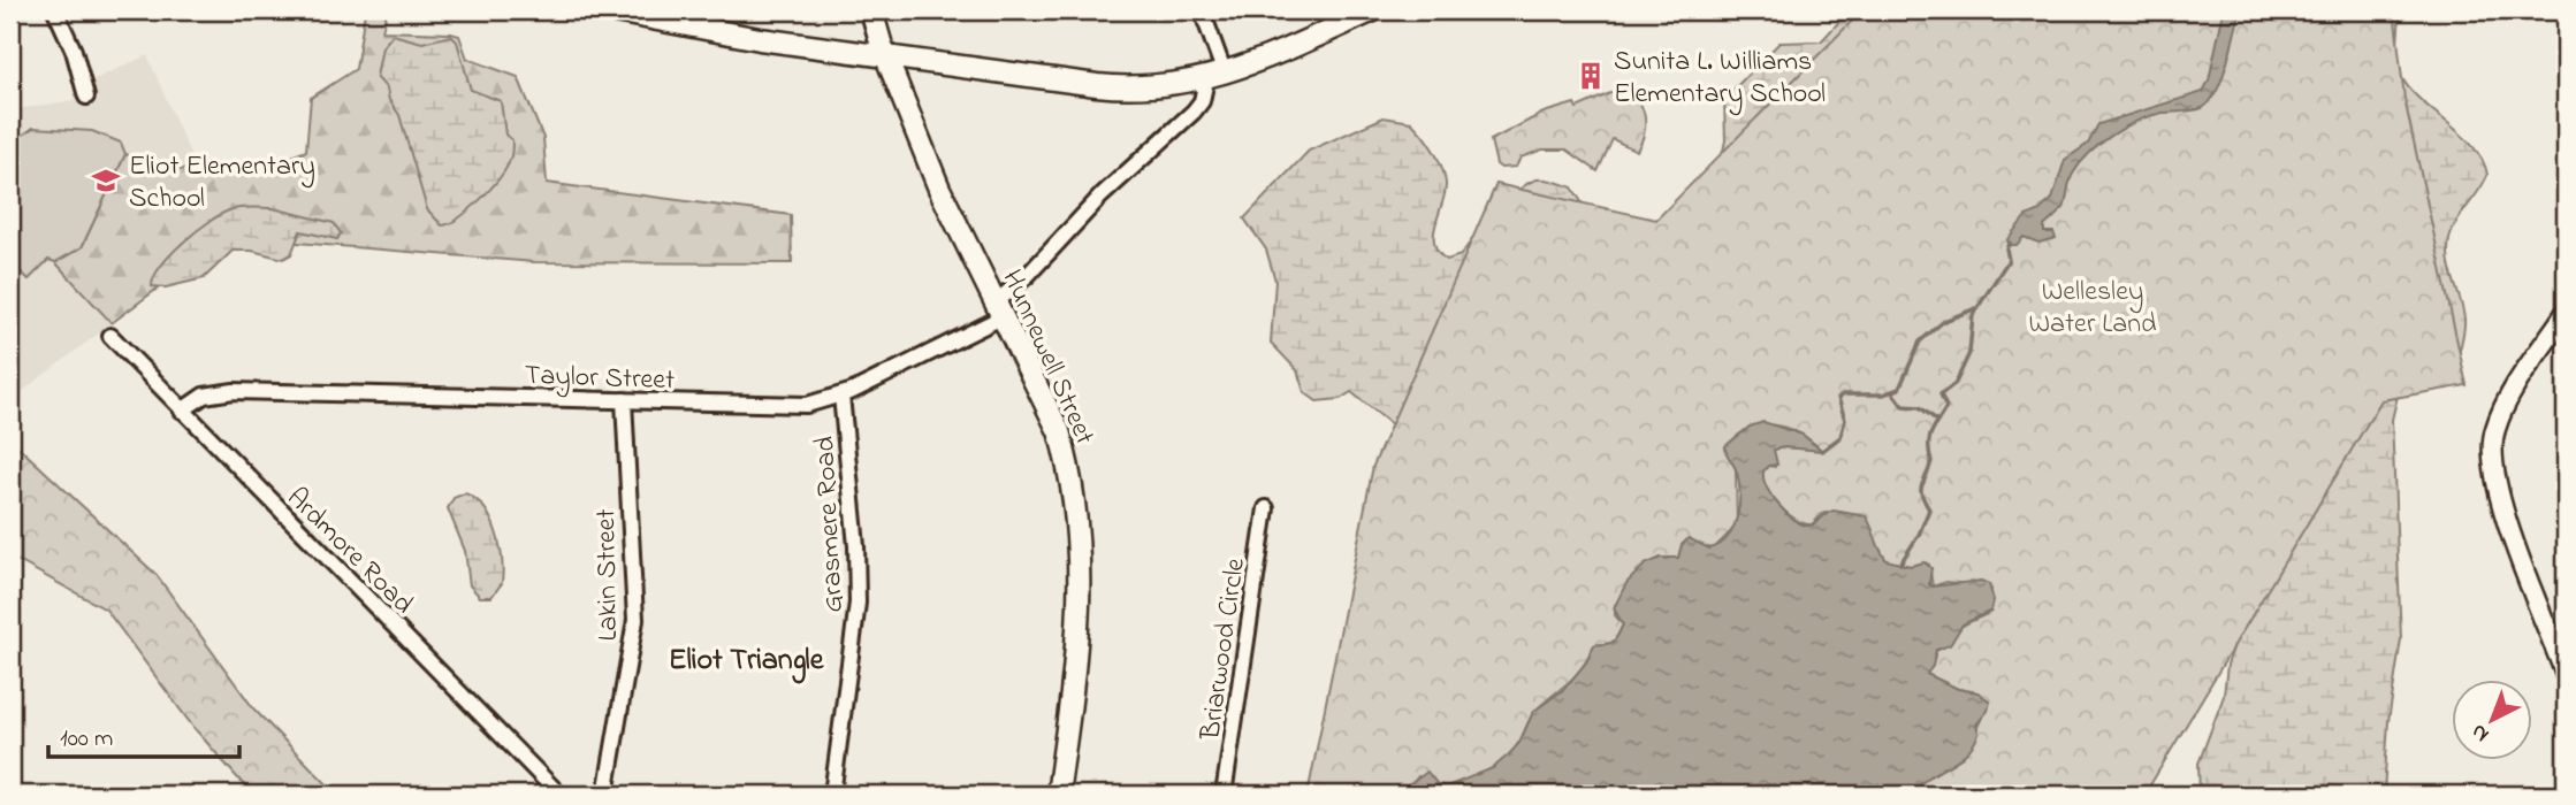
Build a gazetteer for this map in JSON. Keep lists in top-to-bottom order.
{
  "streets": {
    "main road": ["Hunnewell Street"],
    "street": [
      "Taylor Street",
      "Grasmere Road",
      "Ardmore Road",
      "Lakin Street",
      "Briarwood Circle"
    ]
  },
  "crossings": [
    ["Hunnewell Street", "Taylor Street"],
    ["Taylor Street", "Grasmere Road"],
    ["Taylor Street", "Ardmore Road"],
    ["Taylor Street", "Lakin Street"]
  ],
  "districts": ["Eliot Triangle"],
  "parks": ["Wellesley Water Land"],
  "places": {
    "building": ["Sunita L. Williams Elementary School"],
    "school or university": ["Eliot Elementary School"]
  },
  "scale_bar": "100 m",
  "north": "bottom left"
}
